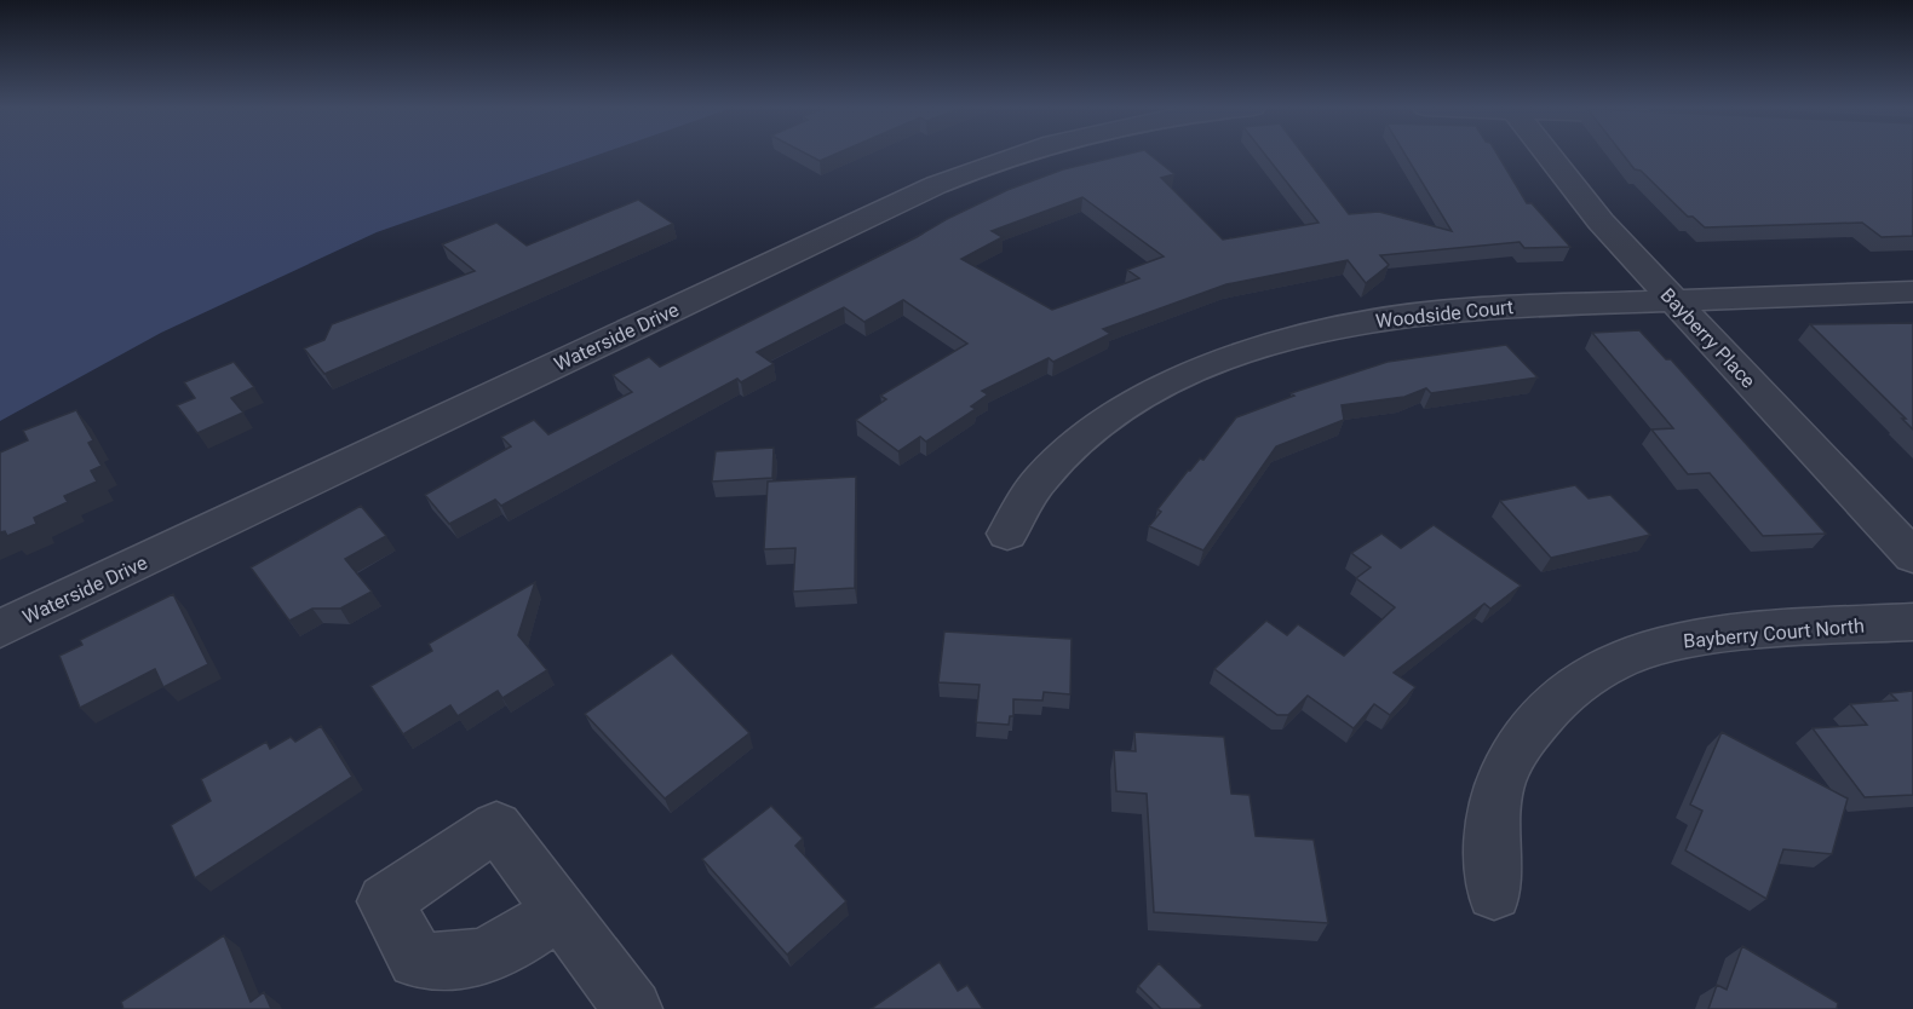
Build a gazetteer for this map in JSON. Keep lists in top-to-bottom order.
{
  "streets": {
    "street": [
      "Woodside Court",
      "Waterside Drive",
      "Bayberry Place",
      "Bayberry Court North"
    ]
  },
  "crossings": [
    ["Woodside Court", "Bayberry Place"]
  ]
}
